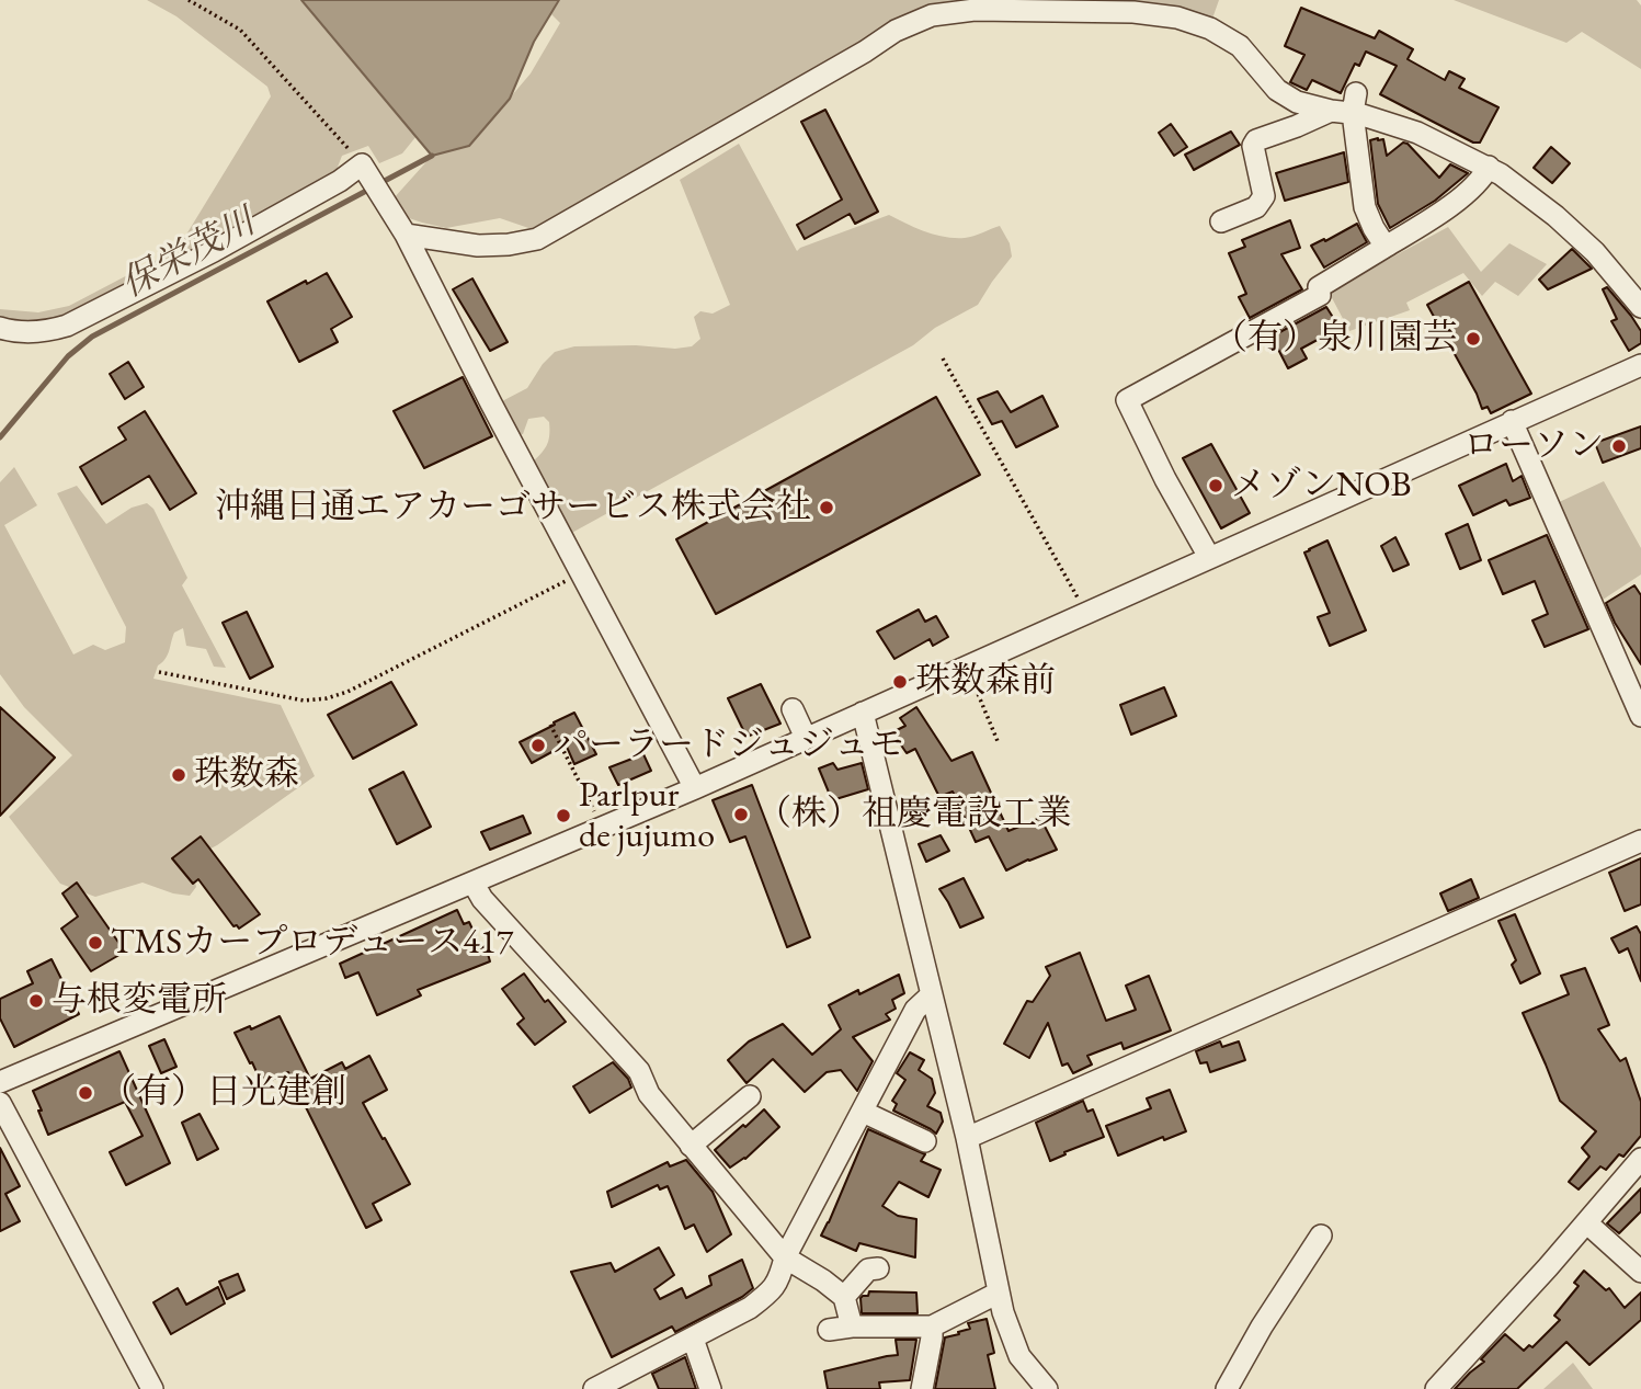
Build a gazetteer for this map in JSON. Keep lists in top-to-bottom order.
{
  "water": ["保栄茂川"],
  "places": [
    "（有）泉川園芸",
    "ローソン",
    "メゾンNOB",
    "沖縄日通エアカーゴサービス株式会社",
    "珠数森前",
    "パーラードジュジュモ",
    "珠数森",
    "（株）祖慶電設工業",
    "Parlpur de jujumo",
    "TMSカープロデュース417",
    "与根変電所",
    "（有）日光建創"
  ]
}
